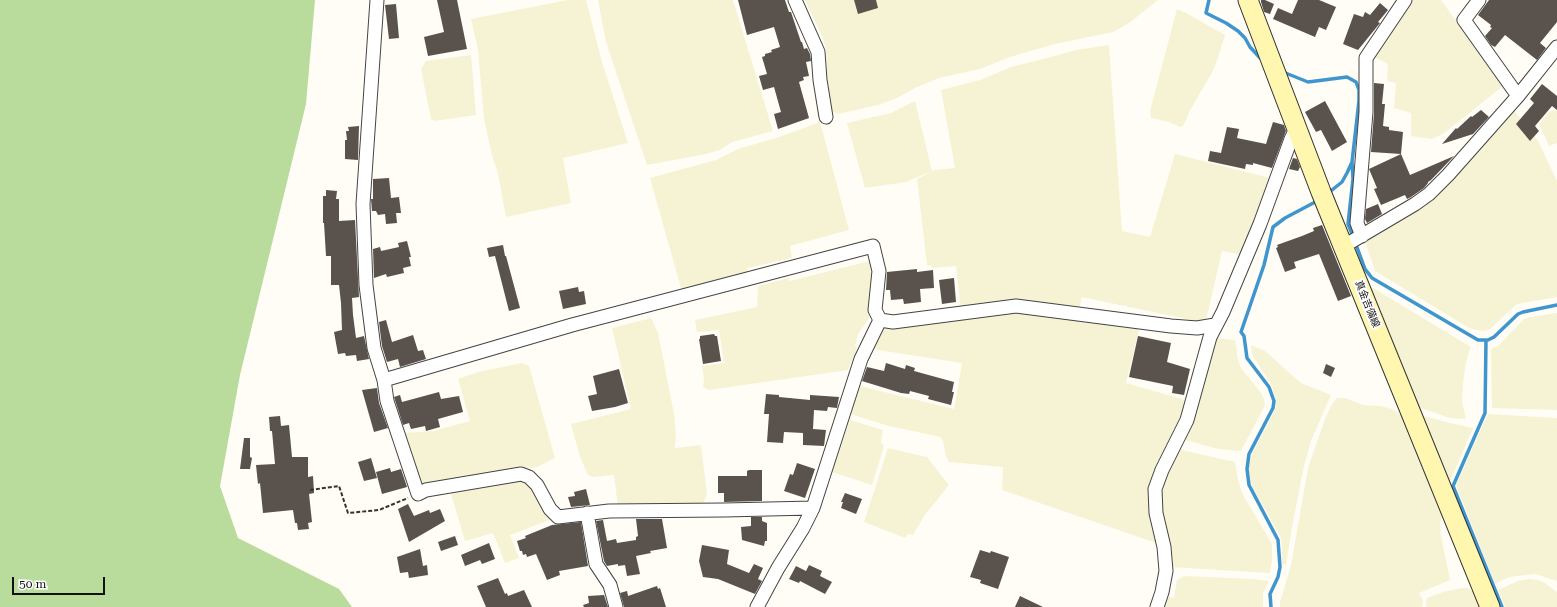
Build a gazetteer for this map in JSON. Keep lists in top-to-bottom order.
{
  "streets": {
    "main road": ["真金吉備線"]
  },
  "scale_bar": "50 m"
}
